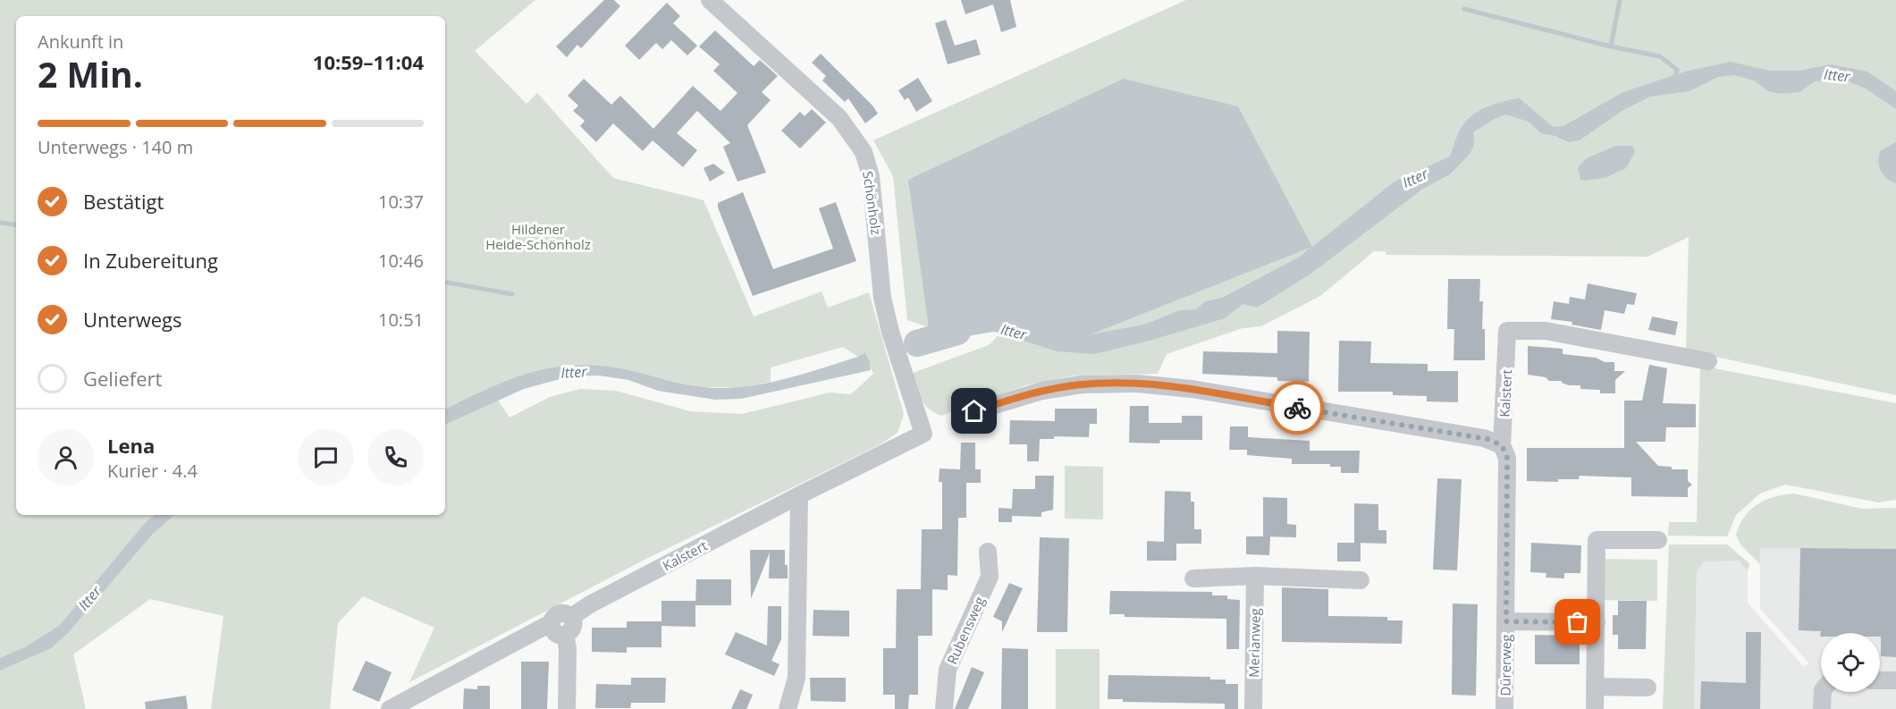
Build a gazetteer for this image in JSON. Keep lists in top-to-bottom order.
{
  "streets": {
    "street": [
      "Schönholz",
      "Kalstert",
      "Rubensweg",
      "Merianweg",
      "Dürerweg"
    ]
  },
  "crossings": [
    ["Schönholz", "Kalstert"],
    ["Kalstert", "Dürerweg"]
  ],
  "water": ["Itter"],
  "parks": ["Hildener Heide-Schönholz"],
  "page": {
    "heading": ["2 Min.", "Ankunft in", "10:59–11:04"],
    "panel": ["Lena", "Kurier · 4.4"],
    "bar": "Unterwegs · 140 m",
    "list": [
      ["Bestätigt", "10:37"],
      ["In Zubereitung", "10:46"],
      ["Unterwegs", "10:51"],
      "Geliefert"
    ]
  }
}
